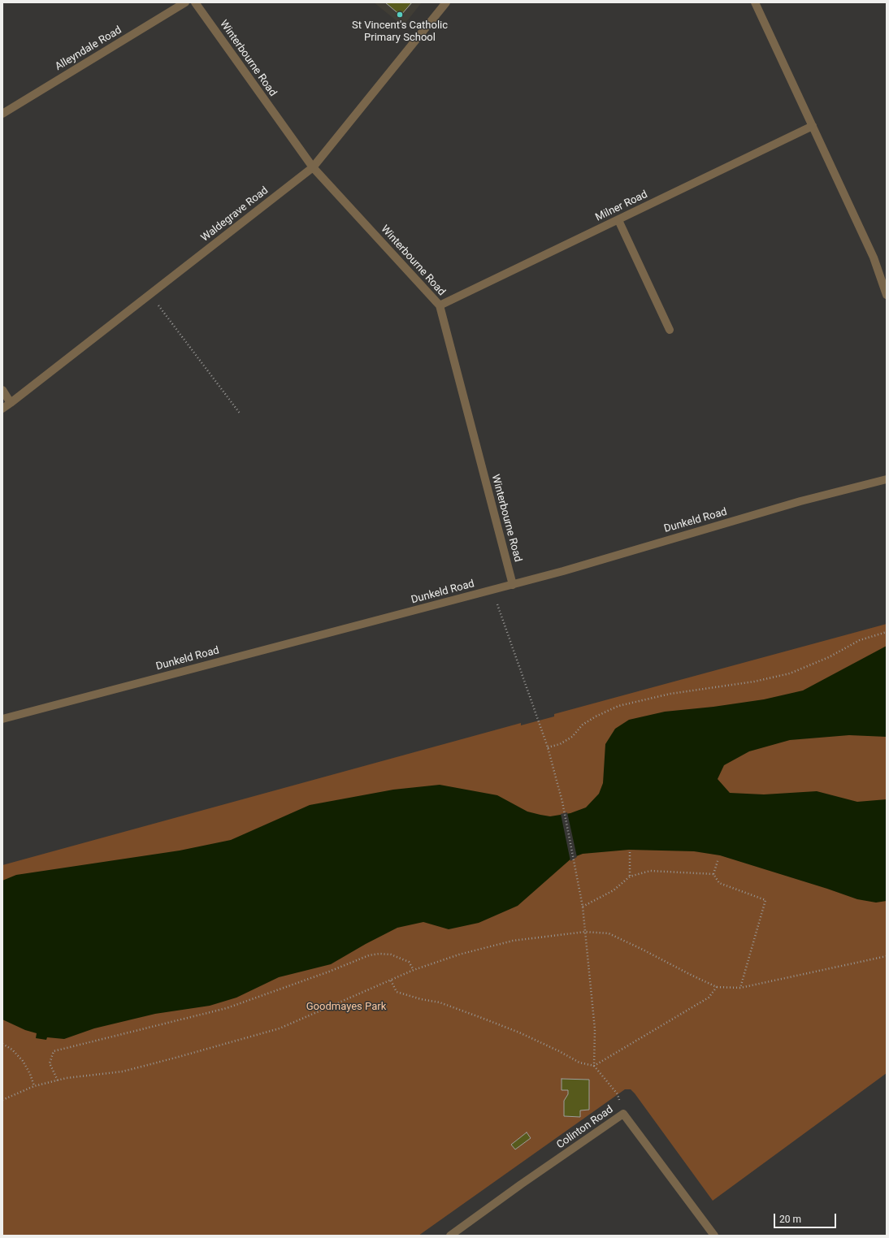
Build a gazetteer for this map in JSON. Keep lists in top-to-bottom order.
{
  "streets": {
    "street": [
      "Alleyndale Road",
      "Winterbourne Road",
      "Milner Road",
      "Waldegrave Road",
      "Dunkeld Road",
      "Colinton Road"
    ]
  },
  "crossings": [
    ["Winterbourne Road", "Milner Road"],
    ["Winterbourne Road", "Waldegrave Road"],
    ["Winterbourne Road", "Dunkeld Road"]
  ],
  "parks": ["Goodmayes Park"],
  "places": ["St Vincent's Catholic Primary School"],
  "scale_bar": "20 m"
}
